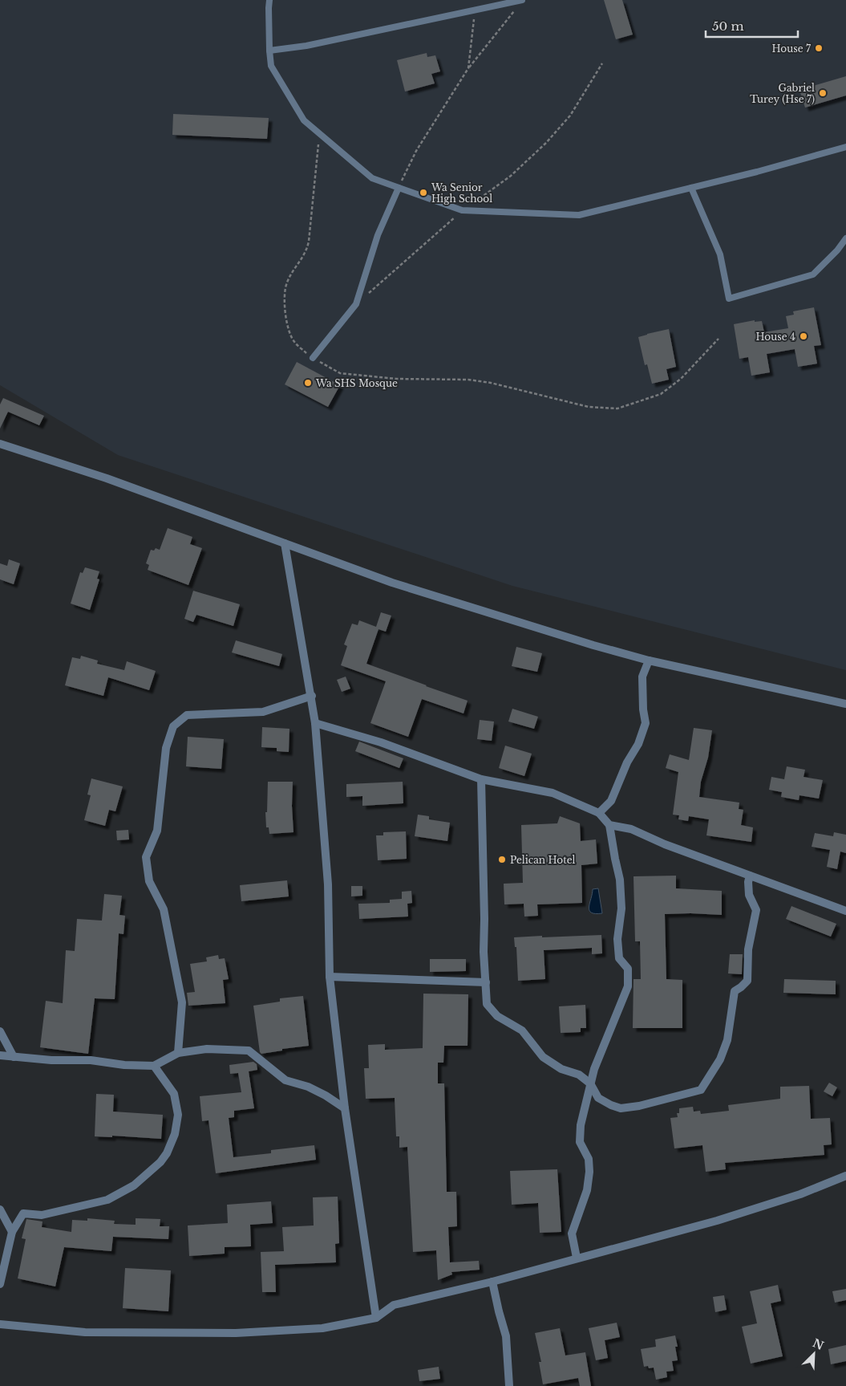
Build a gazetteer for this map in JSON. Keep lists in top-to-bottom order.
{
  "places": [
    "House 7",
    "Gabriel Turey (Hse 7)",
    "Wa Senior High School",
    "House 4",
    "Wa SHS Mosque",
    "Pelican Hotel"
  ],
  "scale_bar": "50 m",
  "north": "top right"
}
